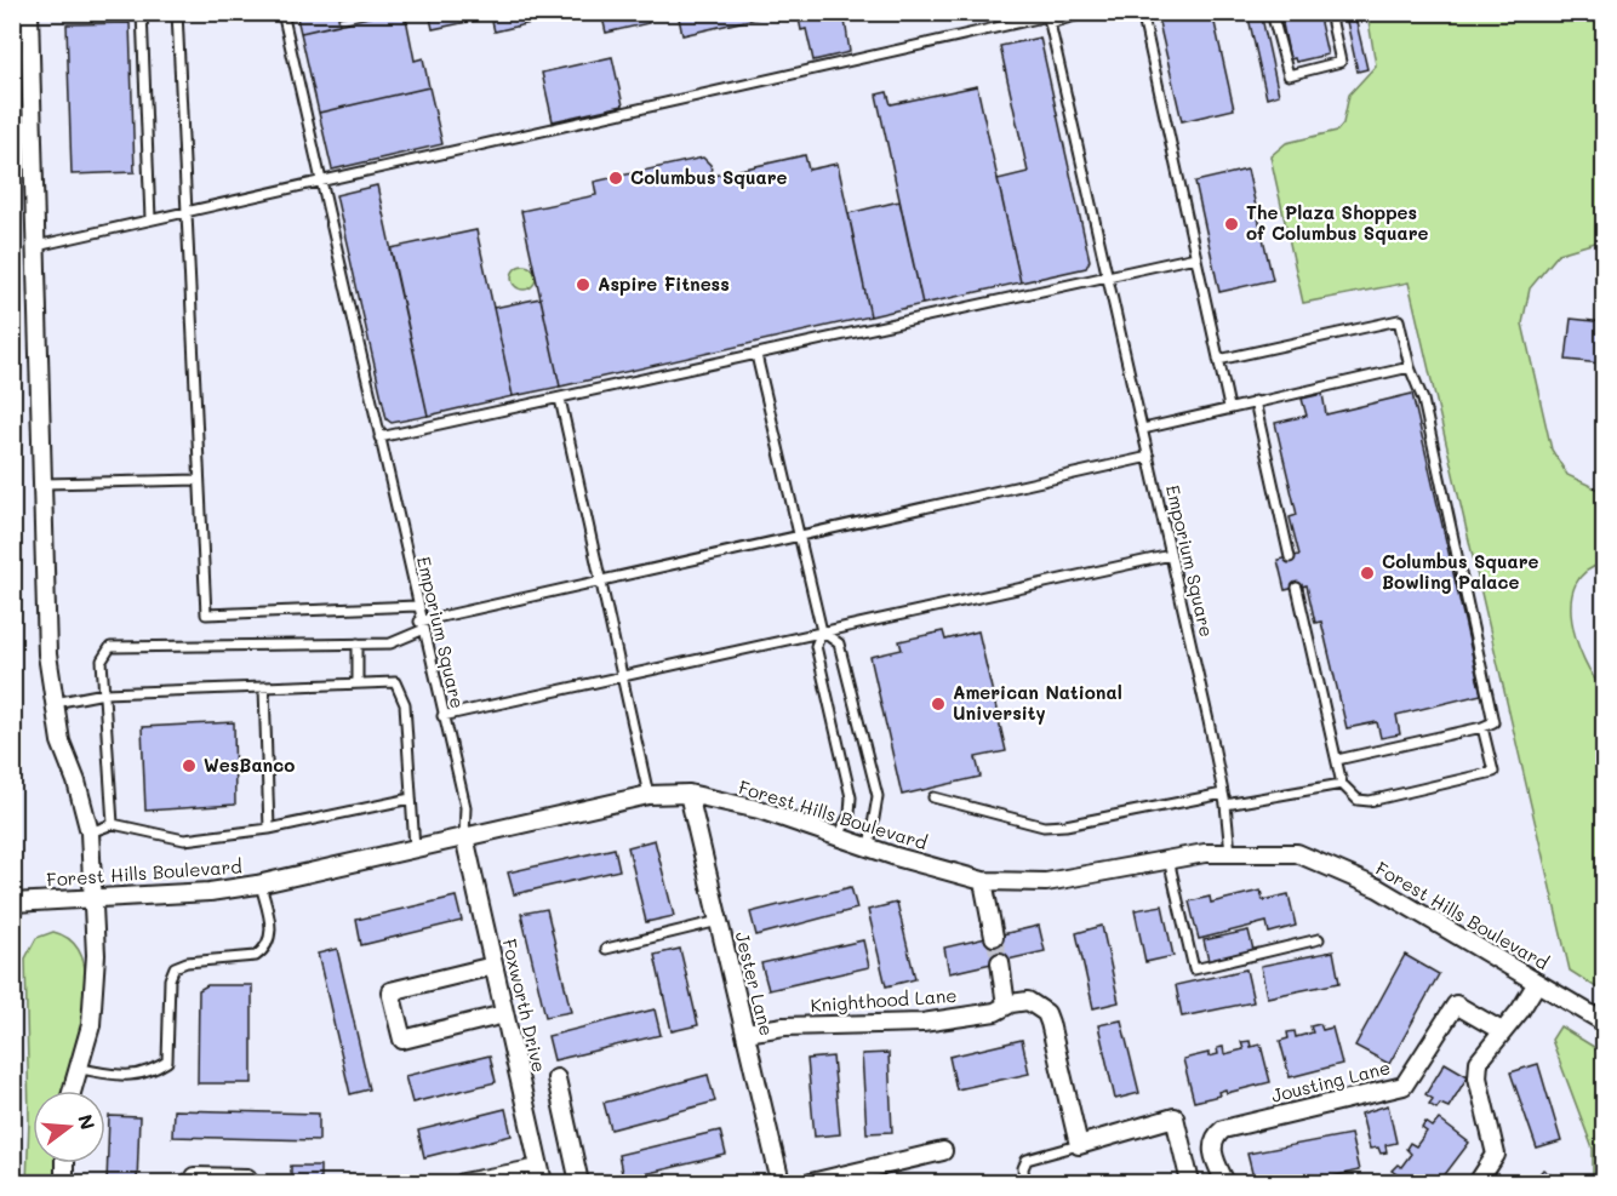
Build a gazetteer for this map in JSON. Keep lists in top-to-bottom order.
{
  "streets": {
    "street": [
      "Forest Hills Boulevard",
      "Jester Lane",
      "Knighthood Lane",
      "Foxworth Drive",
      "Jousting Lane"
    ],
    "lane": ["Emporium Square"]
  },
  "crossings": [
    ["Emporium Square", "Forest Hills Boulevard"],
    ["Emporium Square", "Foxworth Drive"],
    ["Forest Hills Boulevard", "Jester Lane"],
    ["Forest Hills Boulevard", "Foxworth Drive"],
    ["Jester Lane", "Knighthood Lane"]
  ],
  "places": [
    "Columbus Square",
    "The Plaza Shoppes of Columbus Square",
    "Aspire Fitness",
    "Columbus Square Bowling Palace",
    "American National University",
    "WesBanco"
  ],
  "north": "right"
}
